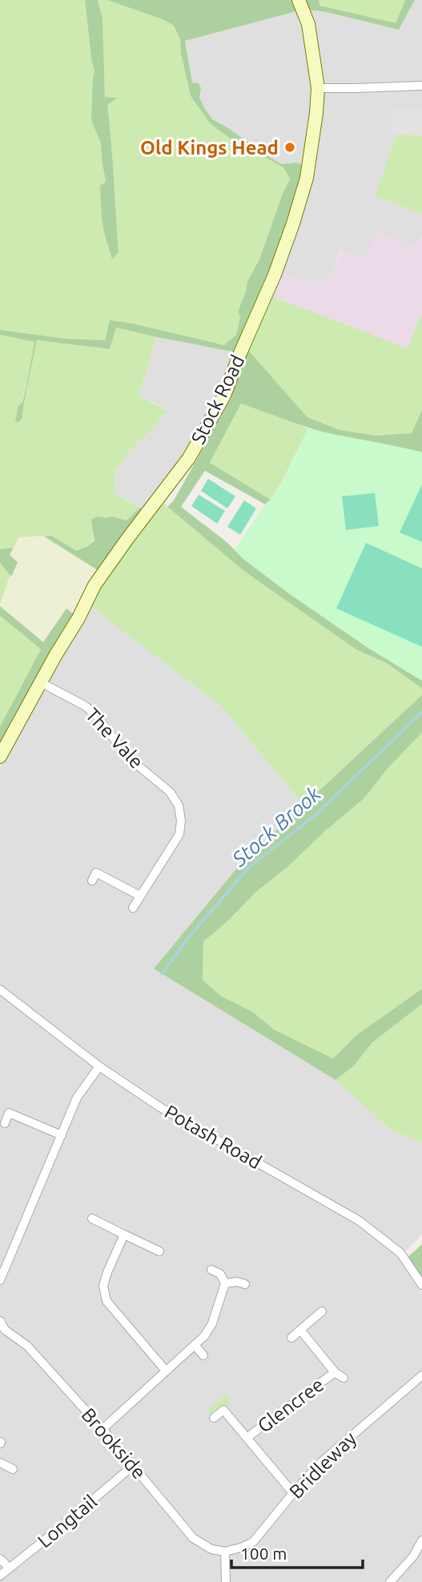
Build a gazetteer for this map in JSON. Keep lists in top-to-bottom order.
{
  "streets": {
    "main road": ["Stock Road"],
    "street": [
      "The Vale",
      "Potash Road",
      "Glencree",
      "Brookside",
      "Bridleway",
      "Longtail"
    ]
  },
  "crossings": [
    ["Stock Road", "The Vale"],
    ["Brookside", "Bridleway"],
    ["Brookside", "Longtail"]
  ],
  "water": ["Stock Brook"],
  "places": ["Old Kings Head"],
  "scale_bar": "100 m"
}
